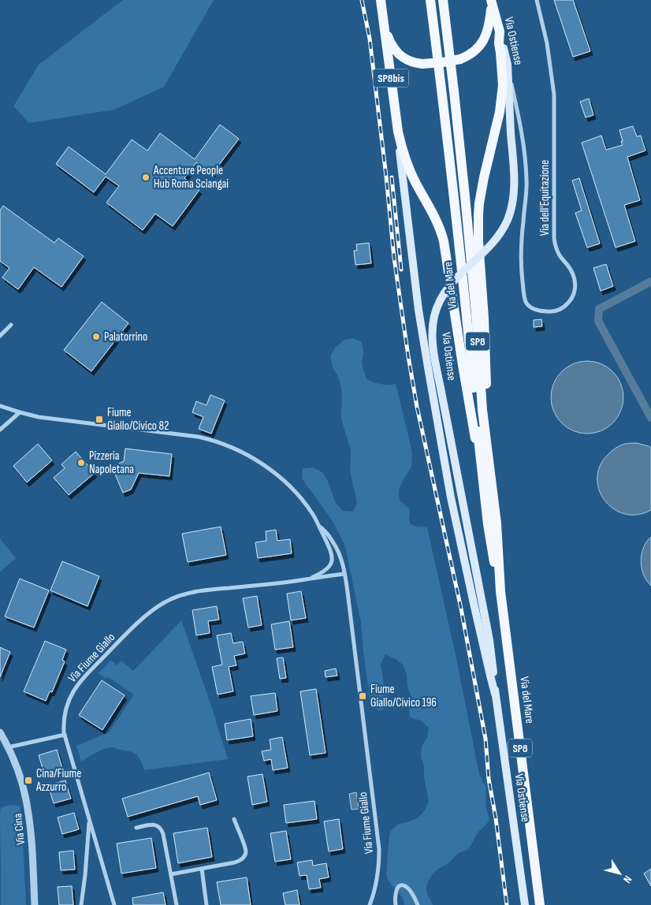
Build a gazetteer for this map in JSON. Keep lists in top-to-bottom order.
{
  "streets": {
    "main road": [
      "Via Ostiense",
      "SP8bis",
      "Via del Mare",
      "SP8"
    ],
    "street": ["Via dell'Equitazione", "Via Fiume Giallo", "Via Cina"]
  },
  "crossings": [
    ["Via Ostiense", "Via dell'Equitazione"]
  ],
  "places": {
    "other": ["Accenture People Hub Roma Sciangai", "Palatorrino", "Pizzeria Napoletana"],
    "transit": ["Fiume Giallo/Civico 82", "Fiume Giallo/Civico 196", "Cina/Fiume Azzurro"]
  },
  "north": "bottom right"
}
